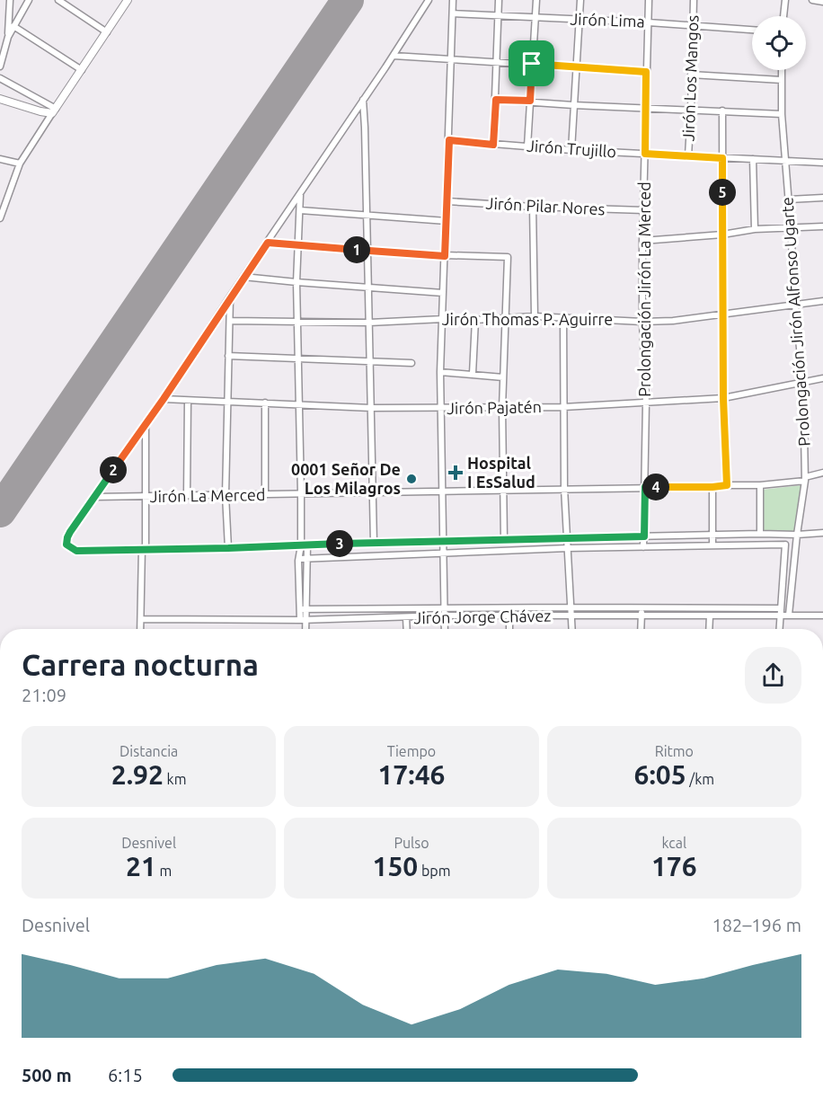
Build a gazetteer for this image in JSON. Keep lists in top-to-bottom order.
{
  "streets": {
    "street": [
      "Jirón Lima",
      "Jirón Los Mangos",
      "Jirón Trujillo",
      "Jirón Pilar Nores",
      "Prolongación Jirón La Merced",
      "Jirón Thomas P. Aguirre",
      "Prolongación Jirón Alfonso Ugarte",
      "Jirón Pajatén",
      "Jirón La Merced",
      "Jirón Jorge Chávez"
    ]
  },
  "crossings": [
    ["Jirón Lima", "Jirón Los Mangos"],
    ["Jirón Lima", "Prolongación Jirón La Merced"],
    ["Jirón Los Mangos", "Jirón Trujillo"],
    ["Jirón Trujillo", "Prolongación Jirón La Merced"],
    ["Jirón Trujillo", "Prolongación Jirón Alfonso Ugarte"],
    ["Jirón Pilar Nores", "Prolongación Jirón La Merced"],
    ["Prolongación Jirón La Merced", "Jirón Thomas P. Aguirre"],
    ["Prolongación Jirón La Merced", "Jirón Pajatén"],
    ["Prolongación Jirón La Merced", "Jirón La Merced"],
    ["Jirón Thomas P. Aguirre", "Prolongación Jirón Alfonso Ugarte"],
    ["Prolongación Jirón Alfonso Ugarte", "Jirón Pajatén"],
    ["Prolongación Jirón Alfonso Ugarte", "Jirón La Merced"],
    ["Prolongación Jirón Alfonso Ugarte", "Jirón Jorge Chávez"]
  ],
  "places": {
    "health": ["Hospital I EsSalud"],
    "other": ["0001 Señor De Los Milagros"]
  },
  "page": {
    "pins": [
      "5",
      "1",
      "2",
      "4",
      "3"
    ],
    "heading": ["Carrera nocturna", "21:09"],
    "stats": [
      ["Distancia", "2.92 km"],
      ["Tiempo", "17:46"],
      ["Ritmo", "6:05 /km"],
      ["Desnivel", "21 m"],
      ["Pulso", "150 bpm"],
      ["kcal", "176"]
    ],
    "chart": ["Desnivel", "182–196 m"],
    "list": [
      {
        "name": "500 m",
        "note": "6:15"
      }
    ]
  }
}
